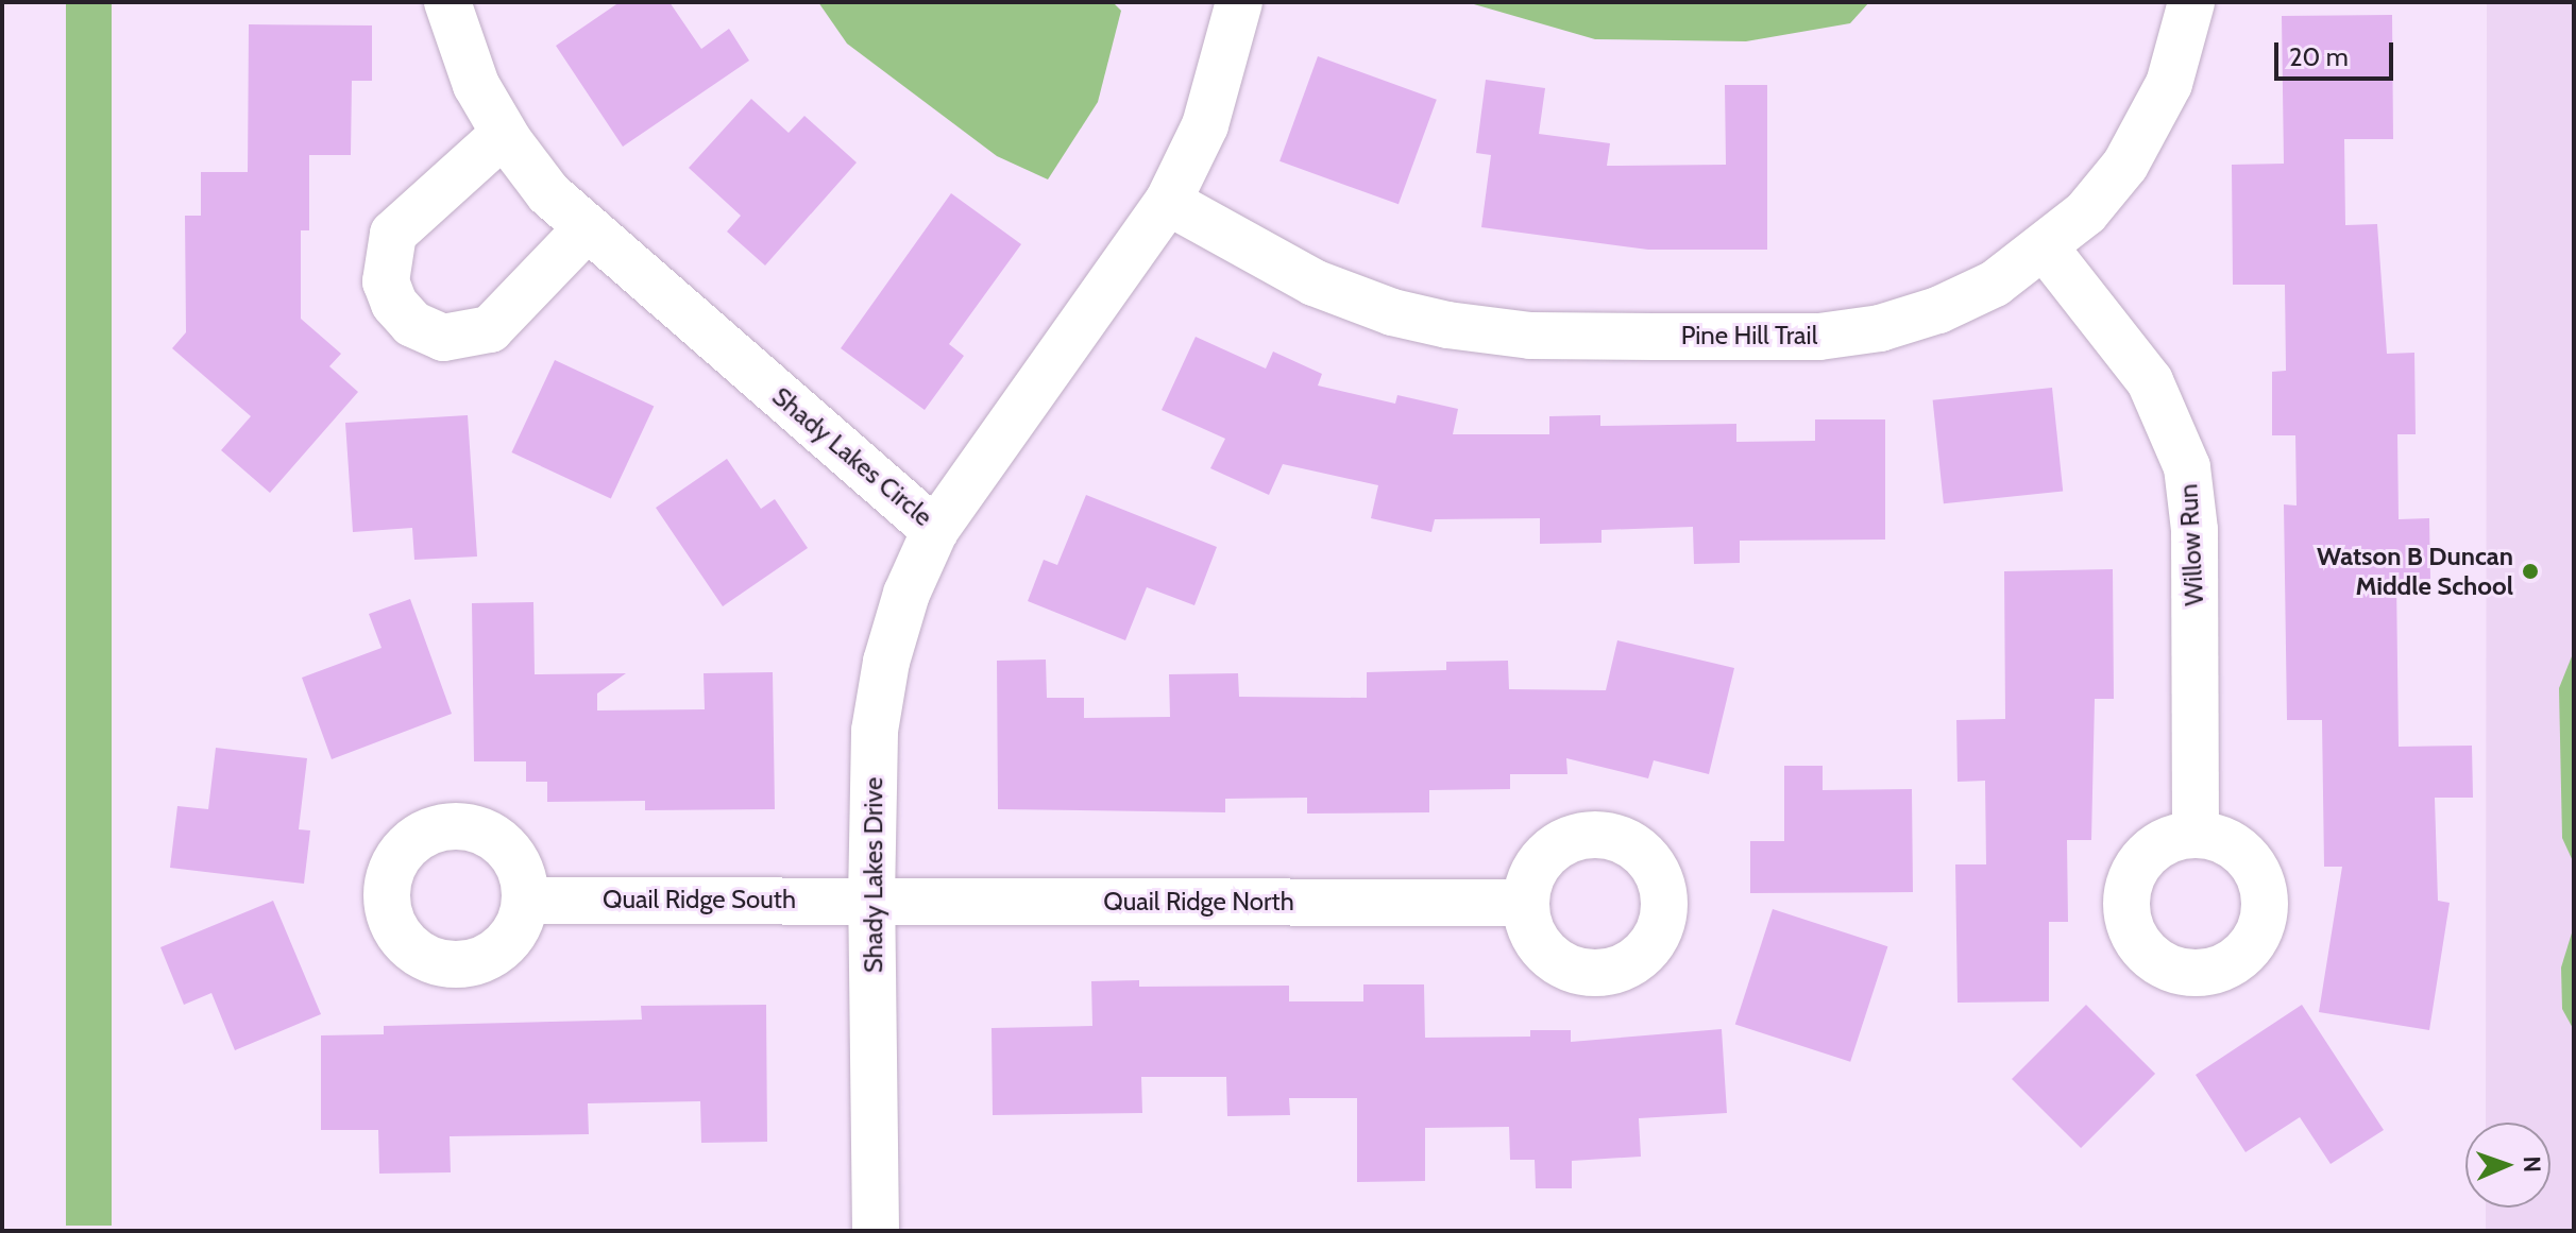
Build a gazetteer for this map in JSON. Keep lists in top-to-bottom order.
{
  "streets": {
    "street": [
      "Pine Hill Trail",
      "Shady Lakes Circle",
      "Willow Run",
      "Shady Lakes Drive",
      "Quail Ridge South",
      "Quail Ridge North"
    ]
  },
  "crossings": [
    ["Pine Hill Trail", "Shady Lakes Circle"],
    ["Pine Hill Trail", "Willow Run"],
    ["Shady Lakes Circle", "Shady Lakes Drive"],
    ["Shady Lakes Drive", "Quail Ridge South"],
    ["Shady Lakes Drive", "Quail Ridge North"],
    ["Quail Ridge South", "Quail Ridge North"]
  ],
  "places": ["Watson B Duncan Middle School"],
  "scale_bar": "20 m",
  "north": "right"
}
